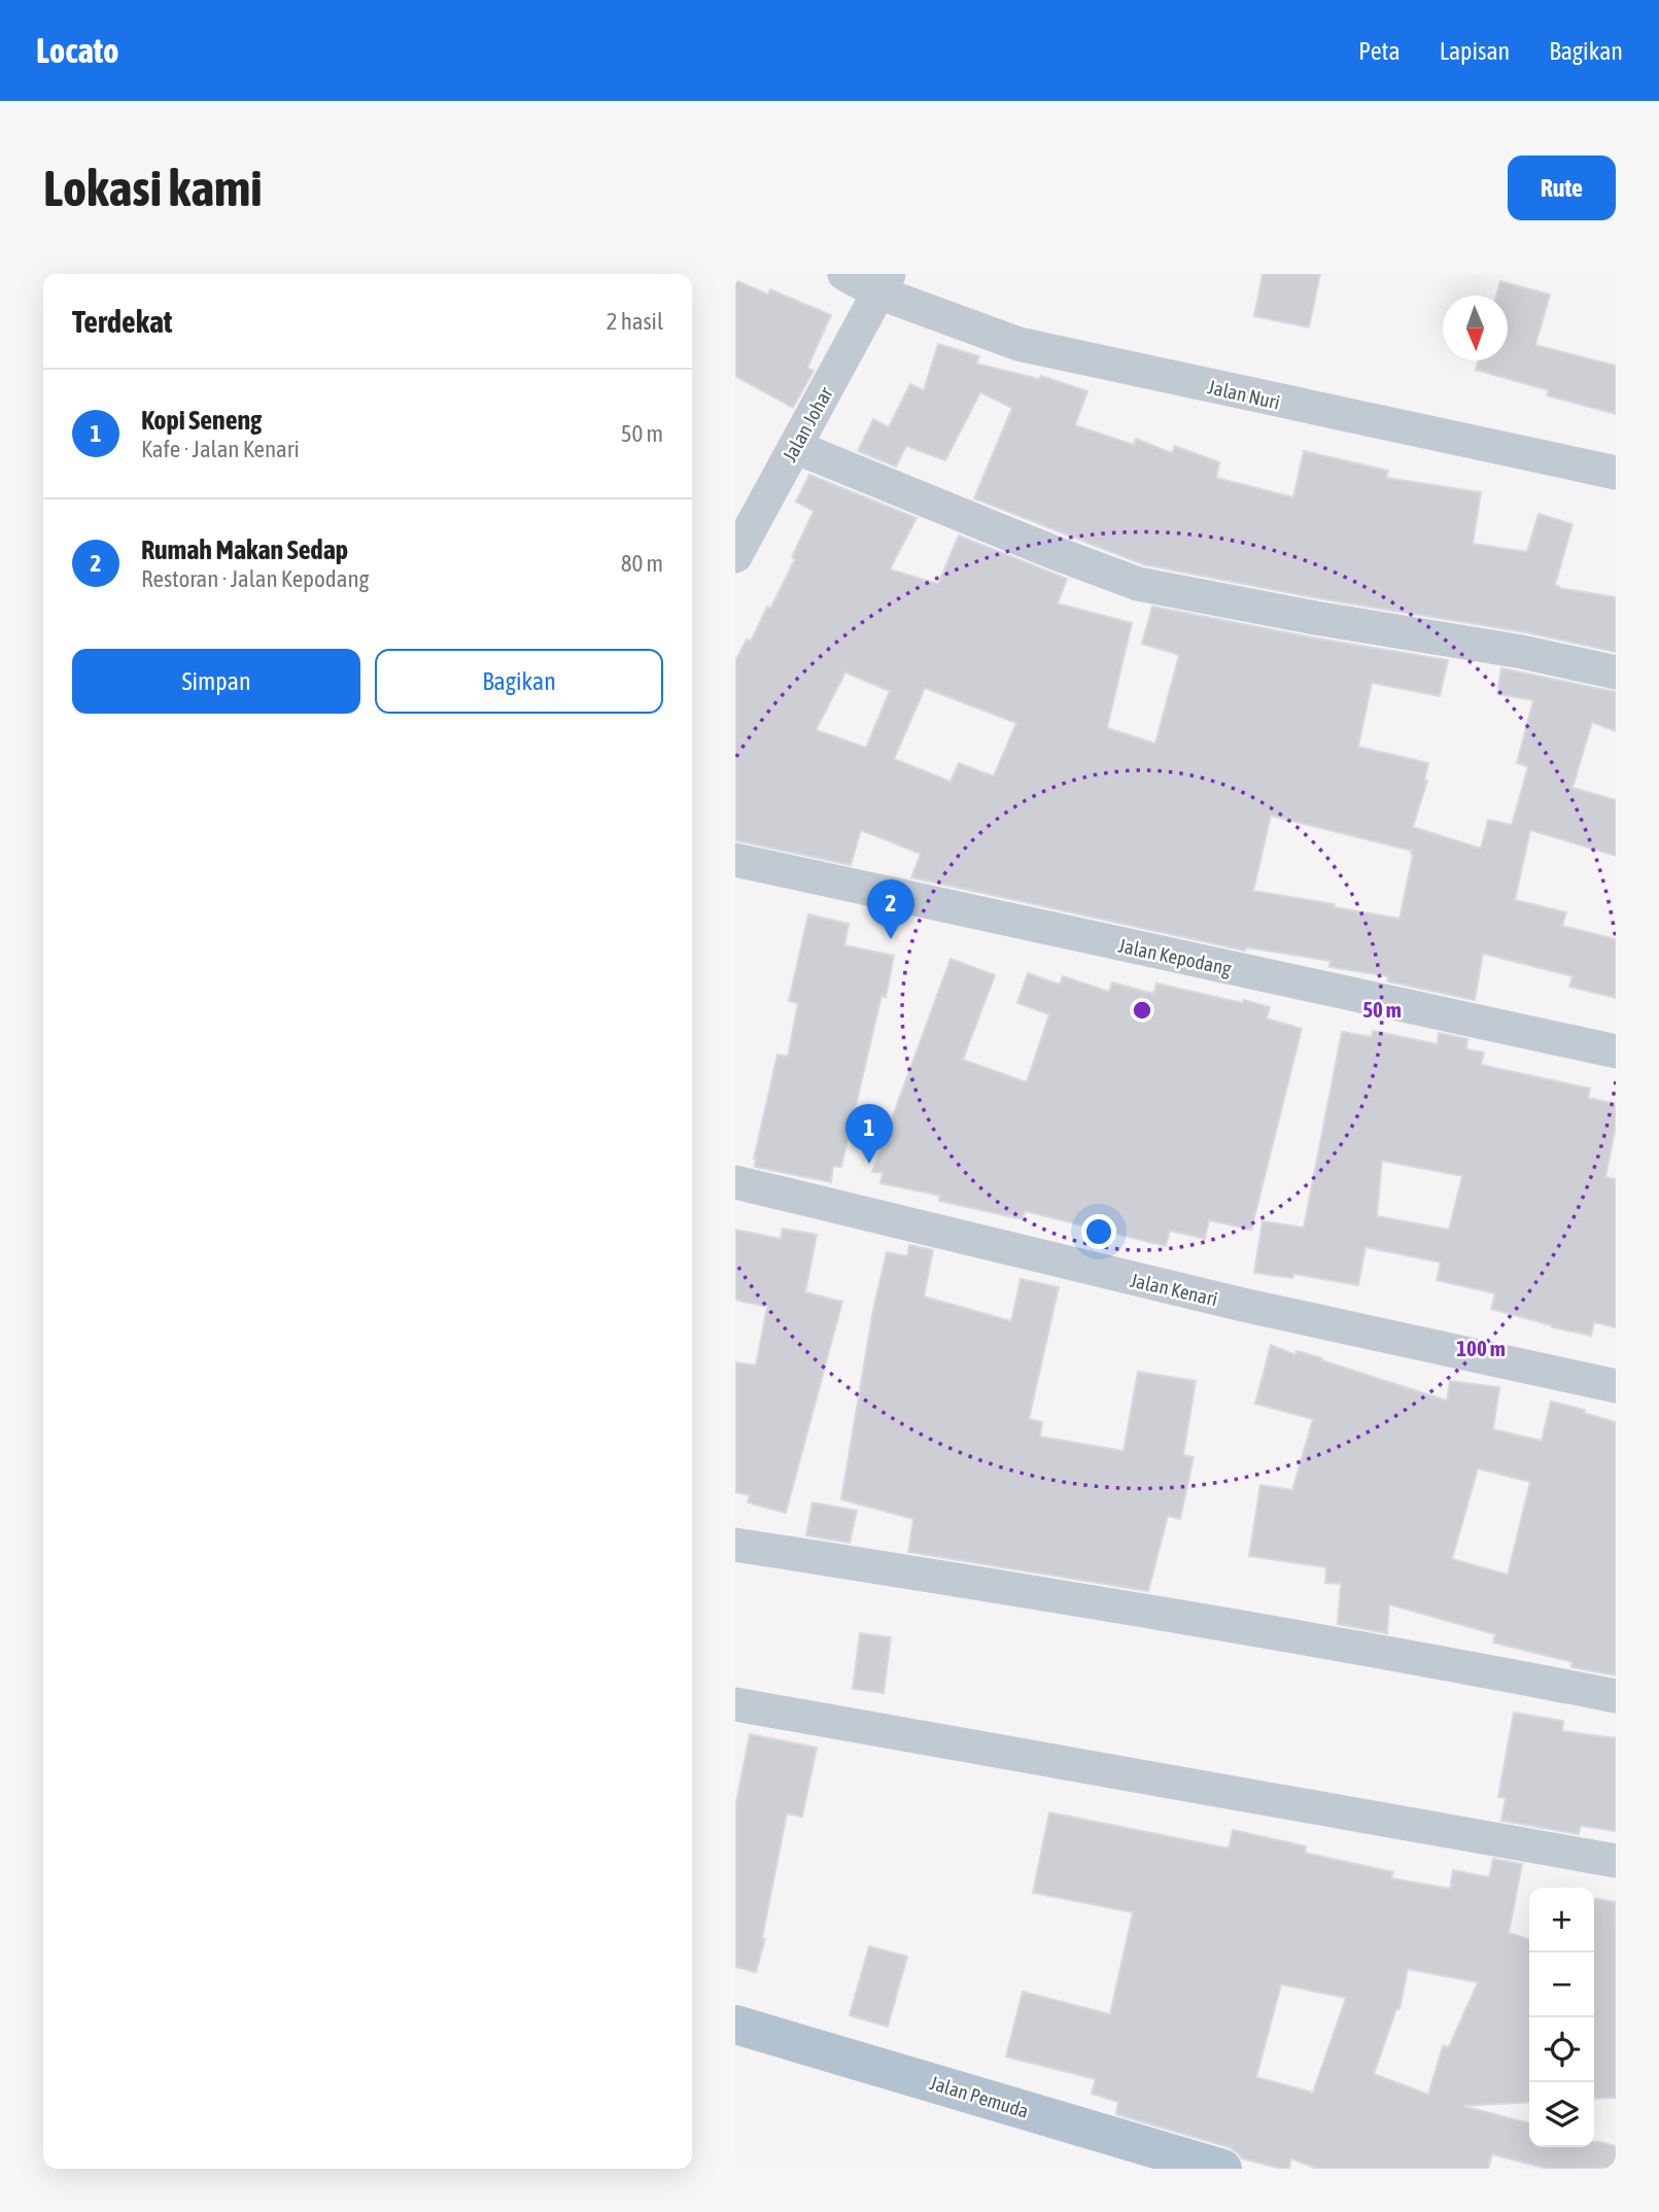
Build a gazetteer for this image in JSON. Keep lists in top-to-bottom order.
{
  "streets": {
    "main road": ["Jalan Pemuda"],
    "street": [
      "Jalan Nuri",
      "Jalan Johar",
      "Jalan Kepodang",
      "Jalan Kenari"
    ]
  },
  "crossings": [
    ["Jalan Nuri", "Jalan Johar"]
  ],
  "north": "bottom",
  "page": {
    "header": "Locato",
    "nav": ["Peta", "Lapisan", "Bagikan"],
    "buttons": [
      "Rute",
      ["Simpan", "Bagikan"]
    ],
    "title": "Lokasi kami",
    "heading": ["Terdekat", "2 hasil"],
    "list": [
      {
        "mark": "1",
        "name": "Kopi Seneng",
        "note": "Kafe · Jalan Kenari",
        "value": "50 m"
      },
      {
        "mark": "2",
        "name": "Rumah Makan Sedap",
        "note": "Restoran · Jalan Kepodang",
        "value": "80 m"
      }
    ],
    "pins": ["2", "1"],
    "map_buttons": ["+", "−"]
  },
  "rings": ["50 m", "100 m"]
}
